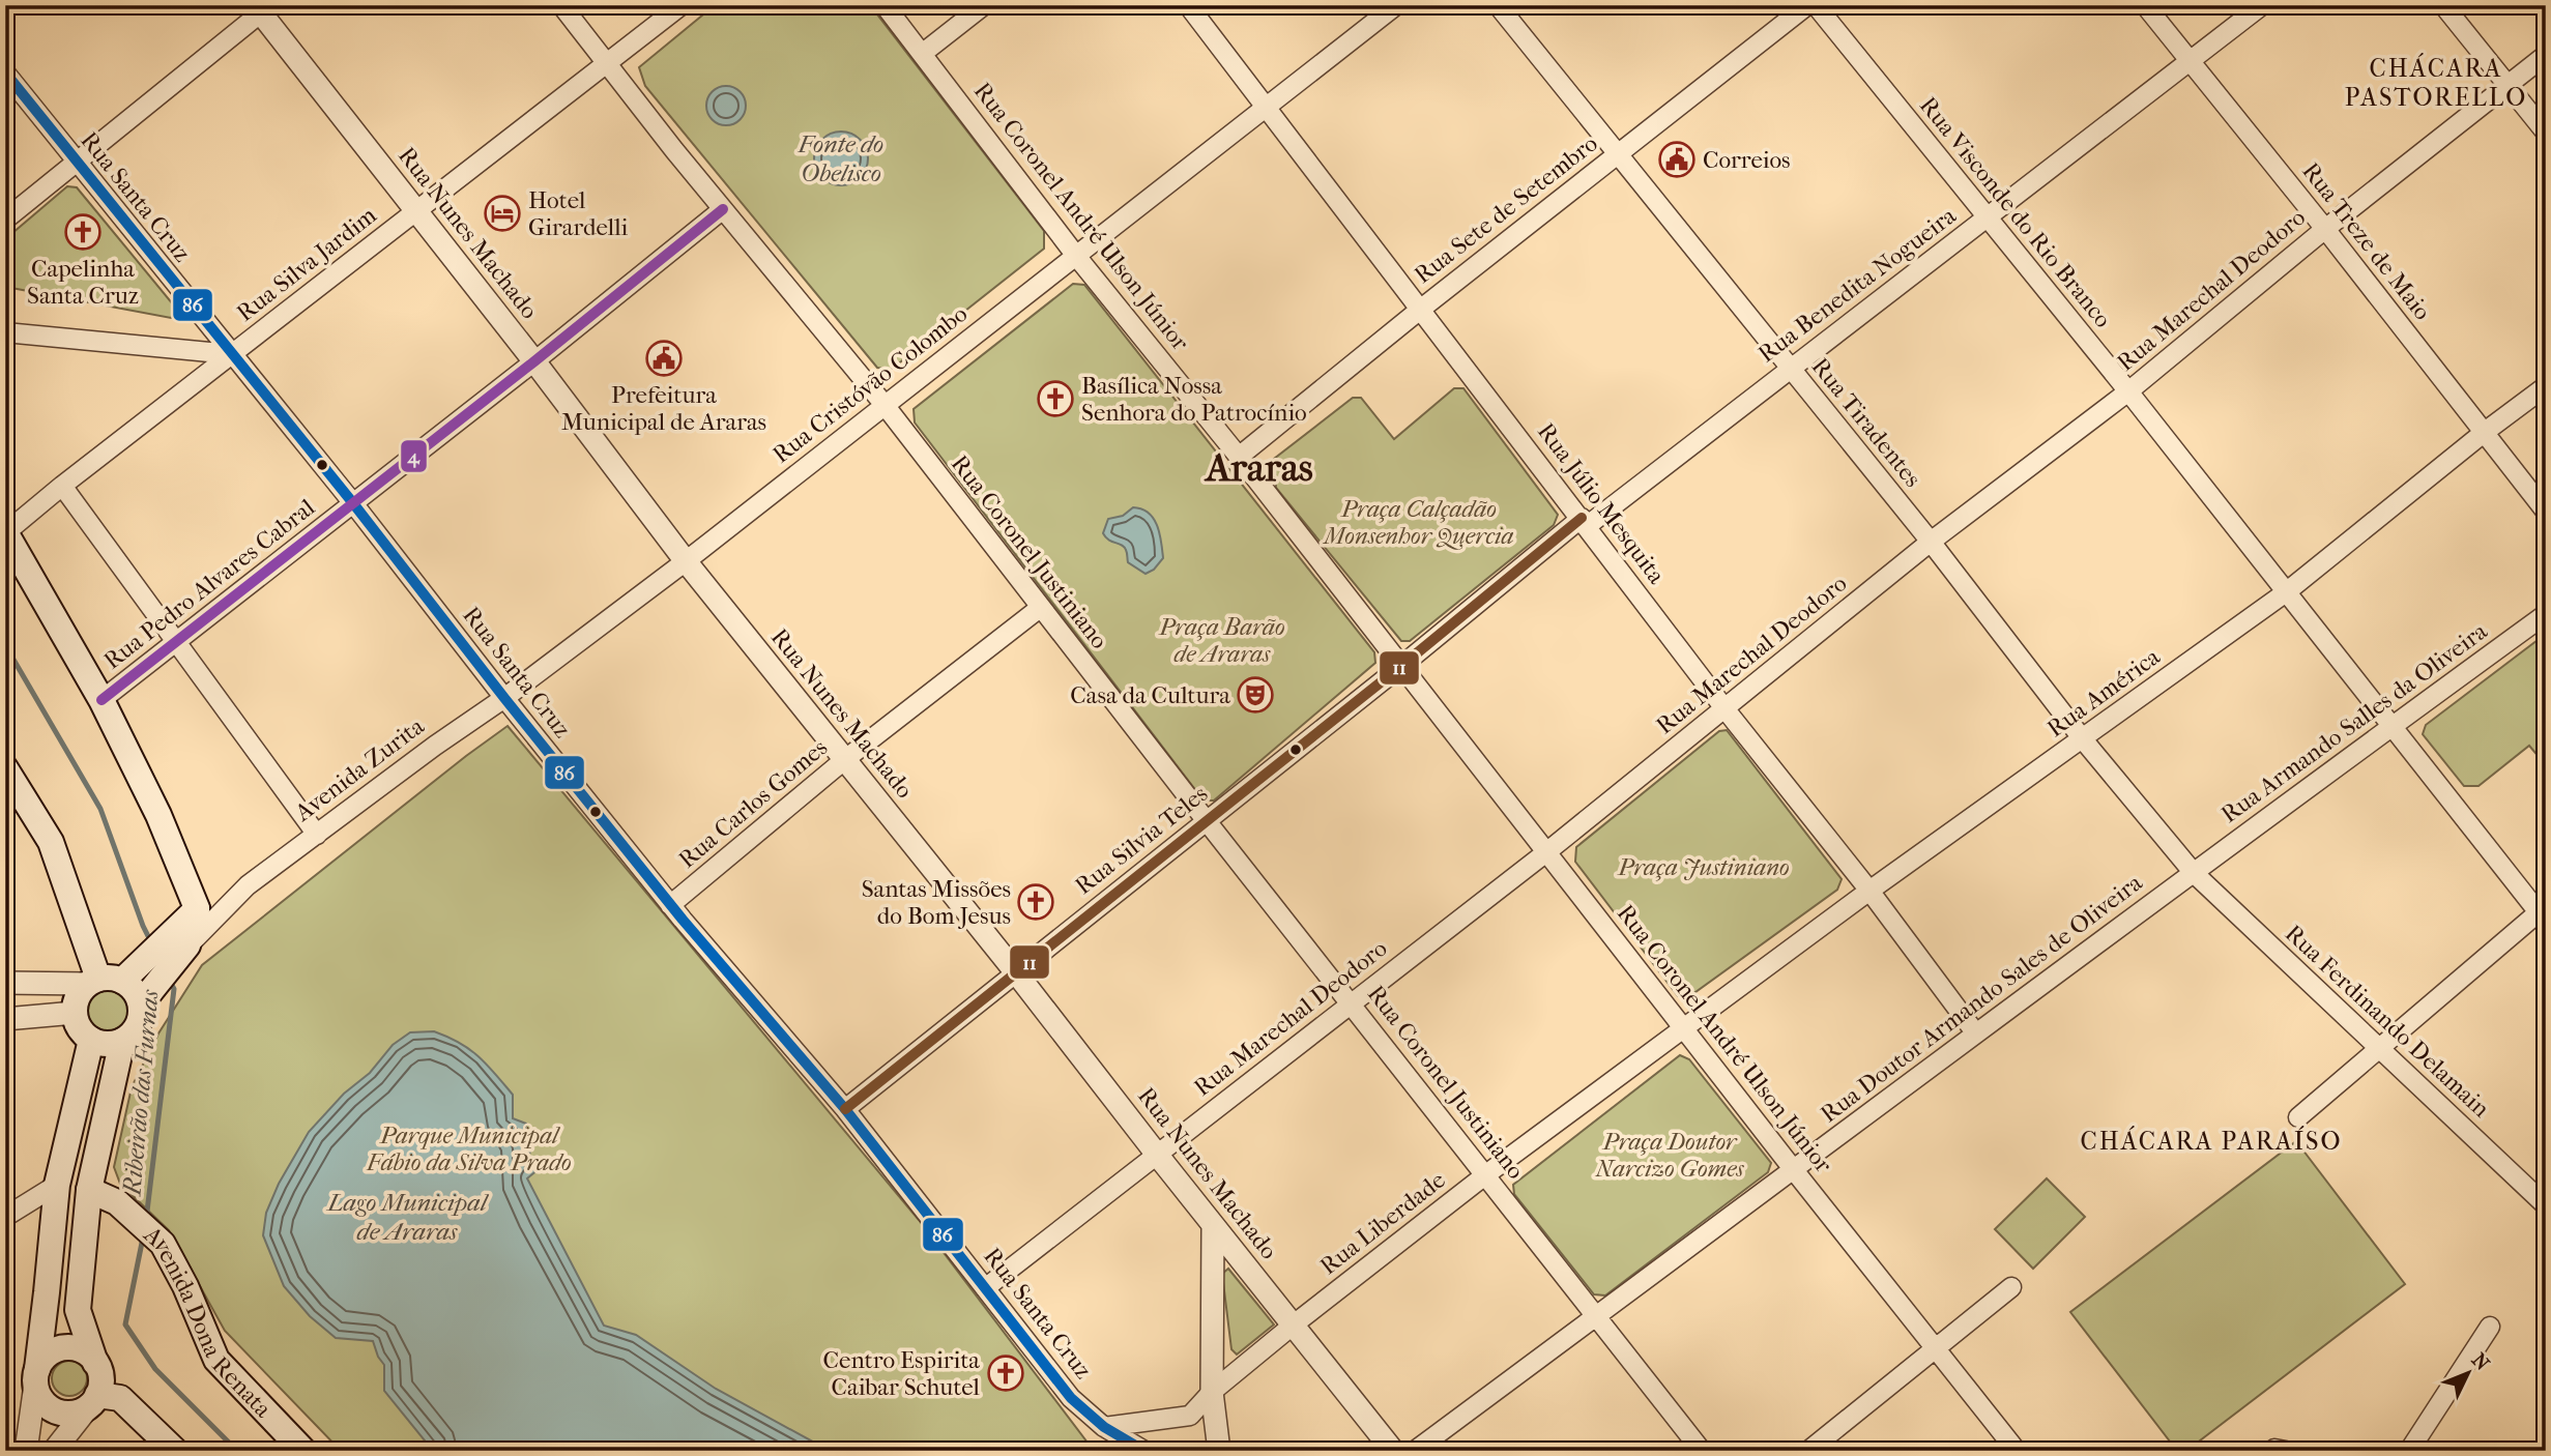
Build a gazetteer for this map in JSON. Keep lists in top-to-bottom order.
{
  "streets": {
    "main road": ["Avenida Dona Renata"],
    "street": [
      "Rua Santa Cruz",
      "Rua Sete de Setembro",
      "Rua Visconde do Rio Branco",
      "Rua Coronel André Ulson Júnior",
      "Rua Nunes Machado",
      "Rua Treze de Maio",
      "Rua Silva Jardim",
      "Rua Benedita Nogueira",
      "Rua Marechal Deodoro",
      "Rua Cristóvão Colombo",
      "Rua Tiradentes",
      "Rua Júlio Mesquita",
      "Rua Coronel Justiniano",
      "Rua Pedro Alvares Cabral",
      "Rua América",
      "Rua Armando Salles da Oliveira",
      "Avenida Zurita",
      "Rua Carlos Gomes",
      "Rua Silvia Teles",
      "Rua Doutor Armando Sales de Oliveira",
      "Rua Ferdinando Delamain",
      "Rua Liberdade"
    ]
  },
  "crossings": [
    ["Rua Santa Cruz", "Rua Silva Jardim"],
    ["Rua Santa Cruz", "Rua Marechal Deodoro"],
    ["Rua Santa Cruz", "Rua Cristóvão Colombo"],
    ["Rua Santa Cruz", "Rua Pedro Alvares Cabral"],
    ["Rua Santa Cruz", "Avenida Zurita"],
    ["Rua Santa Cruz", "Rua Carlos Gomes"],
    ["Rua Santa Cruz", "Rua Silvia Teles"],
    ["Rua Santa Cruz", "Rua Liberdade"],
    ["Rua Sete de Setembro", "Rua Coronel André Ulson Júnior"],
    ["Rua Sete de Setembro", "Rua Tiradentes"],
    ["Rua Sete de Setembro", "Rua Júlio Mesquita"],
    ["Rua Visconde do Rio Branco", "Rua Benedita Nogueira"],
    ["Rua Visconde do Rio Branco", "Rua Marechal Deodoro"],
    ["Rua Visconde do Rio Branco", "Rua América"],
    ["Rua Visconde do Rio Branco", "Rua Armando Salles da Oliveira"],
    ["Rua Coronel André Ulson Júnior", "Rua Benedita Nogueira"],
    ["Rua Coronel André Ulson Júnior", "Rua Marechal Deodoro"],
    ["Rua Coronel André Ulson Júnior", "Rua Cristóvão Colombo"],
    ["Rua Coronel André Ulson Júnior", "Rua América"],
    ["Rua Coronel André Ulson Júnior", "Rua Silvia Teles"],
    ["Rua Coronel André Ulson Júnior", "Rua Doutor Armando Sales de Oliveira"],
    ["Rua Coronel André Ulson Júnior", "Rua Liberdade"],
    ["Rua Nunes Machado", "Rua Silva Jardim"],
    ["Rua Nunes Machado", "Rua Marechal Deodoro"],
    ["Rua Nunes Machado", "Rua Cristóvão Colombo"],
    ["Rua Nunes Machado", "Rua Pedro Alvares Cabral"],
    ["Rua Nunes Machado", "Rua Carlos Gomes"],
    ["Rua Nunes Machado", "Rua Silvia Teles"],
    ["Rua Nunes Machado", "Rua Liberdade"],
    ["Rua Treze de Maio", "Rua Benedita Nogueira"],
    ["Rua Treze de Maio", "Rua Marechal Deodoro"],
    ["Rua Treze de Maio", "Rua América"],
    ["Rua Silva Jardim", "Rua Coronel Justiniano"],
    ["Rua Benedita Nogueira", "Rua Tiradentes"],
    ["Rua Benedita Nogueira", "Rua Júlio Mesquita"],
    ["Rua Benedita Nogueira", "Rua Silvia Teles"],
    ["Rua Marechal Deodoro", "Rua Tiradentes"],
    ["Rua Marechal Deodoro", "Rua Júlio Mesquita"],
    ["Rua Marechal Deodoro", "Rua Coronel Justiniano"],
    ["Rua Cristóvão Colombo", "Rua Júlio Mesquita"],
    ["Rua Cristóvão Colombo", "Rua Coronel Justiniano"],
    ["Rua Cristóvão Colombo", "Avenida Zurita"],
    ["Rua Tiradentes", "Rua América"],
    ["Rua Tiradentes", "Rua Armando Salles da Oliveira"],
    ["Rua Tiradentes", "Rua Doutor Armando Sales de Oliveira"],
    ["Rua Tiradentes", "Rua Ferdinando Delamain"],
    ["Rua Júlio Mesquita", "Rua América"],
    ["Rua Júlio Mesquita", "Rua Doutor Armando Sales de Oliveira"],
    ["Rua Coronel Justiniano", "Rua Pedro Alvares Cabral"],
    ["Rua Coronel Justiniano", "Rua Carlos Gomes"],
    ["Rua Coronel Justiniano", "Rua Silvia Teles"],
    ["Rua Coronel Justiniano", "Rua Doutor Armando Sales de Oliveira"],
    ["Rua Coronel Justiniano", "Rua Liberdade"],
    ["Rua América", "Rua Liberdade"],
    ["Rua Armando Salles da Oliveira", "Rua Doutor Armando Sales de Oliveira"],
    ["Rua Armando Salles da Oliveira", "Rua Ferdinando Delamain"],
    ["Rua Doutor Armando Sales de Oliveira", "Rua Ferdinando Delamain"]
  ],
  "districts": ["CHÁCARA PASTORELLO", "Araras", "CHÁCARA PARAÍSO"],
  "water": ["Fonte do Obelisco", "Ribeirão das Furnas", "Lago Municipal de Araras"],
  "parks": [
    "Praça Calçadão Monsenhor Quercia",
    "Praça Barão de Araras",
    "Praça Justiniano",
    "Parque Municipal Fábio da Silva Prado",
    "Praça Doutor Narcizo Gomes"
  ],
  "places": {
    "public building": ["Correios", "Prefeitura Municipal de Araras"],
    "hotel": ["Hotel Girardelli"],
    "church": [
      "Capelinha Santa Cruz",
      "Basílica Nossa Senhora do Patrocínio",
      "Santas Missões do Bom Jesus",
      "Centro Espirita Caibar Schutel"
    ],
    "theatre": ["Casa da Cultura"]
  },
  "lines": ["transit line 86", "transit line 4", "transit line 11"],
  "north": "top right"
}
